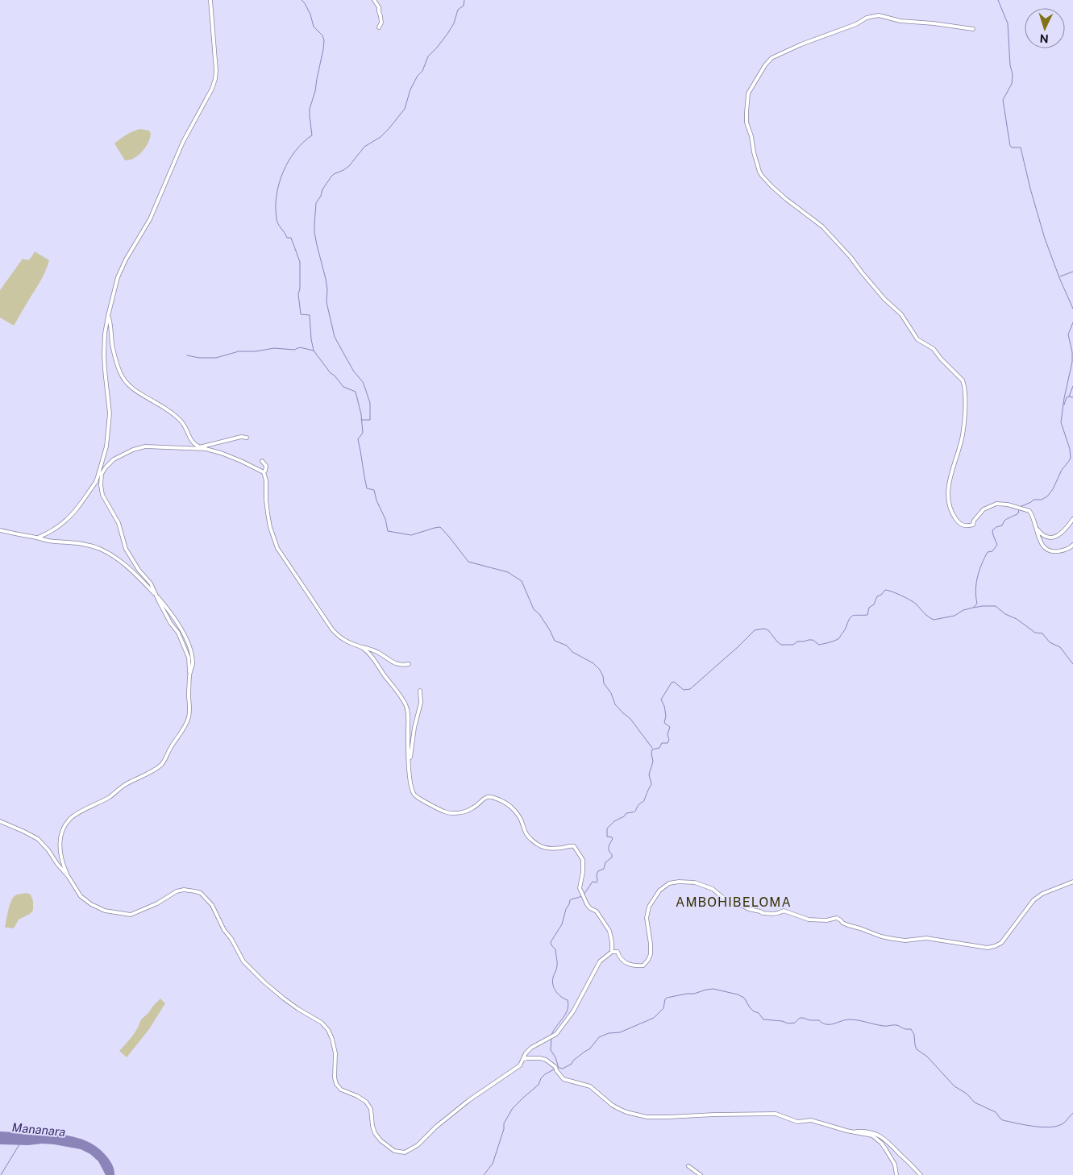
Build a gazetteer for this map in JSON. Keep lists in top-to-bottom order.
{
  "districts": ["AMBOHIBELOMA"],
  "water": ["Mananara"],
  "north": "bottom"
}
